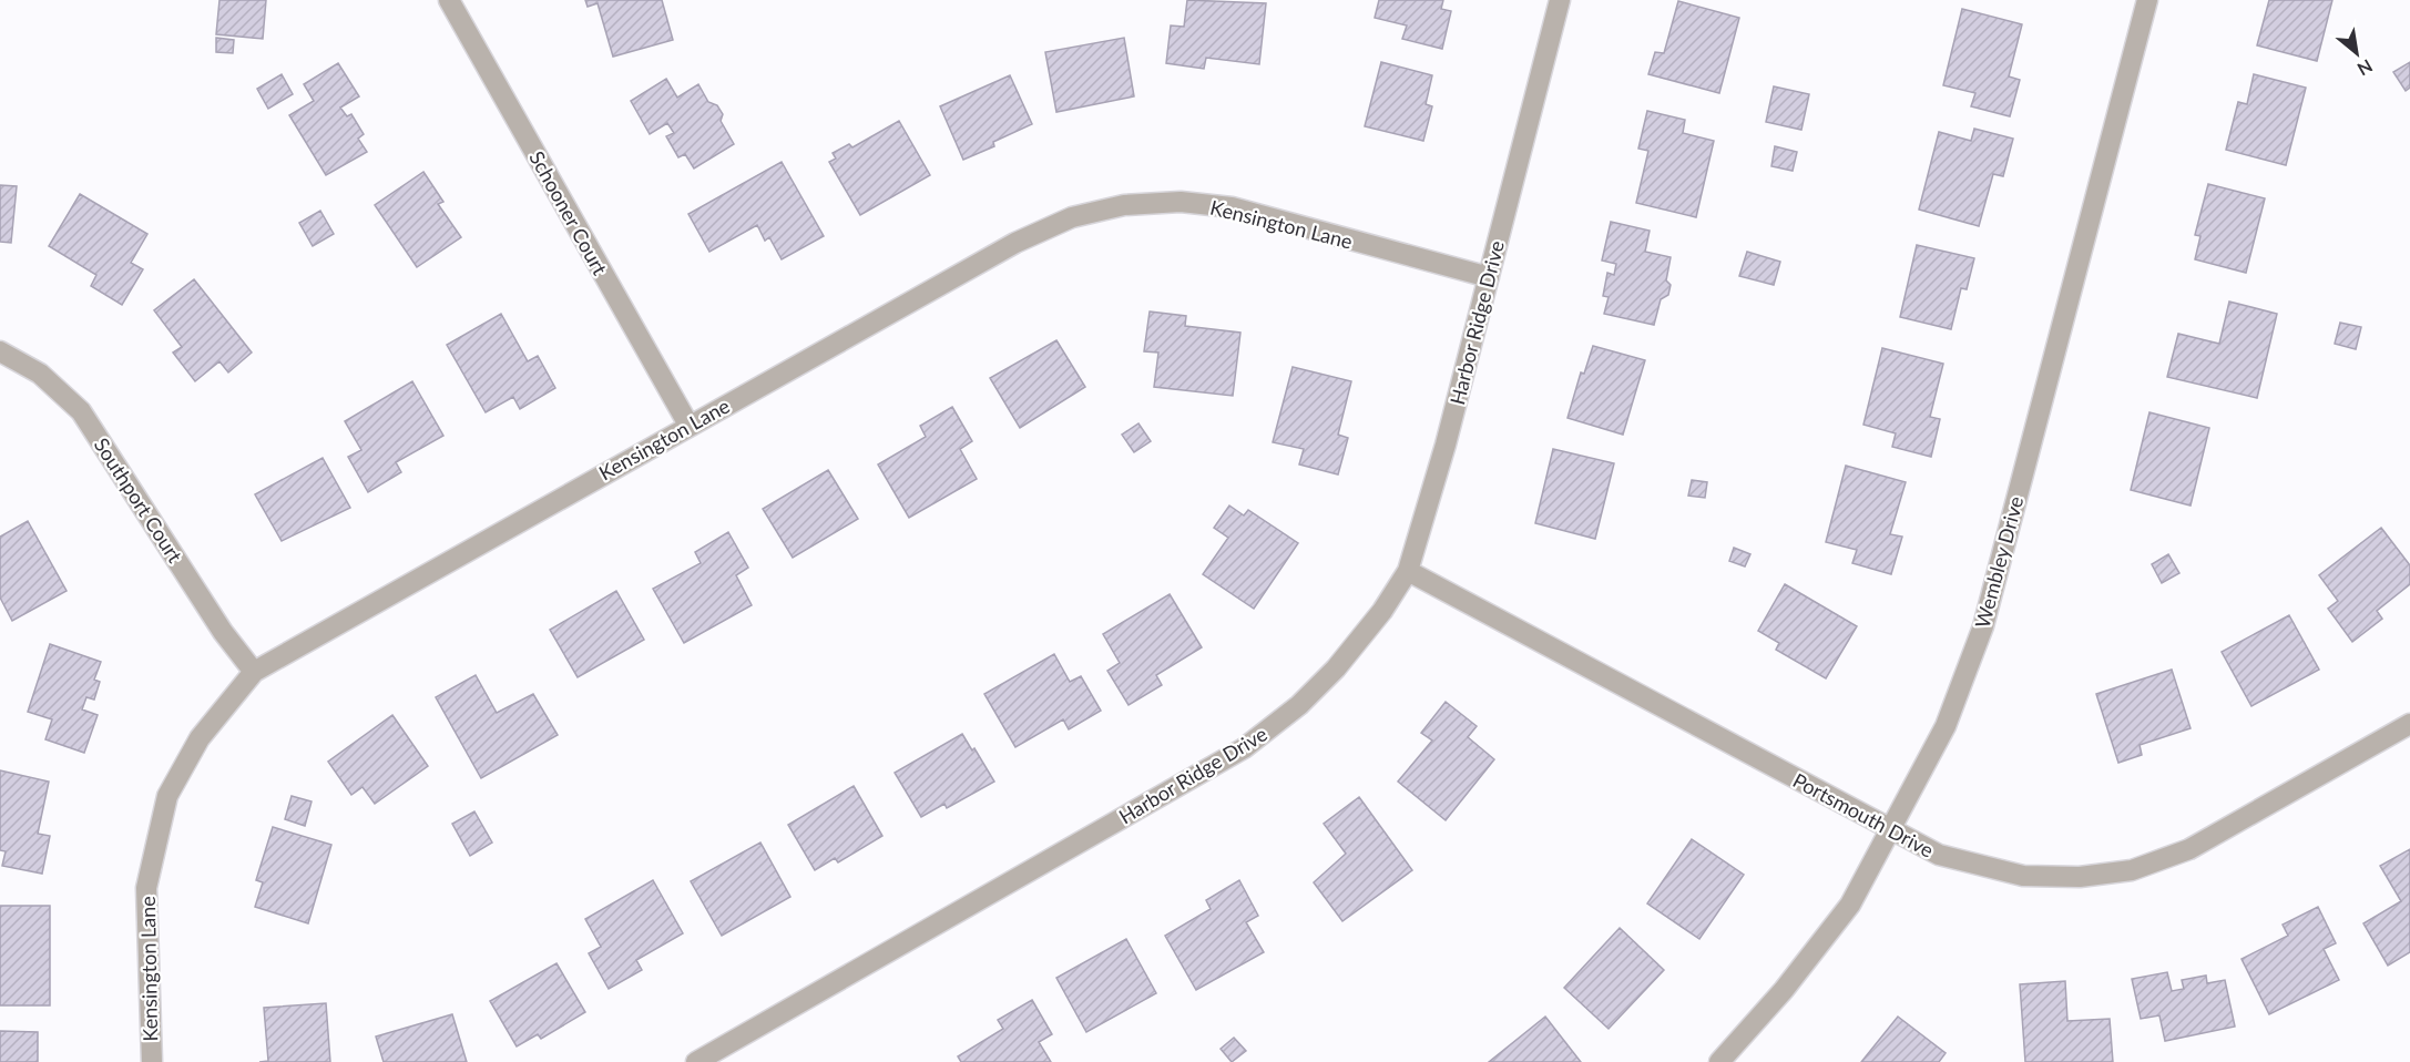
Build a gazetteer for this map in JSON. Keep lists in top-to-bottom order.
{
  "streets": {
    "street": [
      "Schooner Court",
      "Kensington Lane",
      "Harbor Ridge Drive",
      "Southport Court",
      "Wembley Drive",
      "Portsmouth Drive"
    ]
  },
  "crossings": [
    ["Schooner Court", "Kensington Lane"],
    ["Kensington Lane", "Harbor Ridge Drive"],
    ["Kensington Lane", "Southport Court"],
    ["Harbor Ridge Drive", "Portsmouth Drive"],
    ["Wembley Drive", "Portsmouth Drive"]
  ],
  "north": "bottom right"
}
